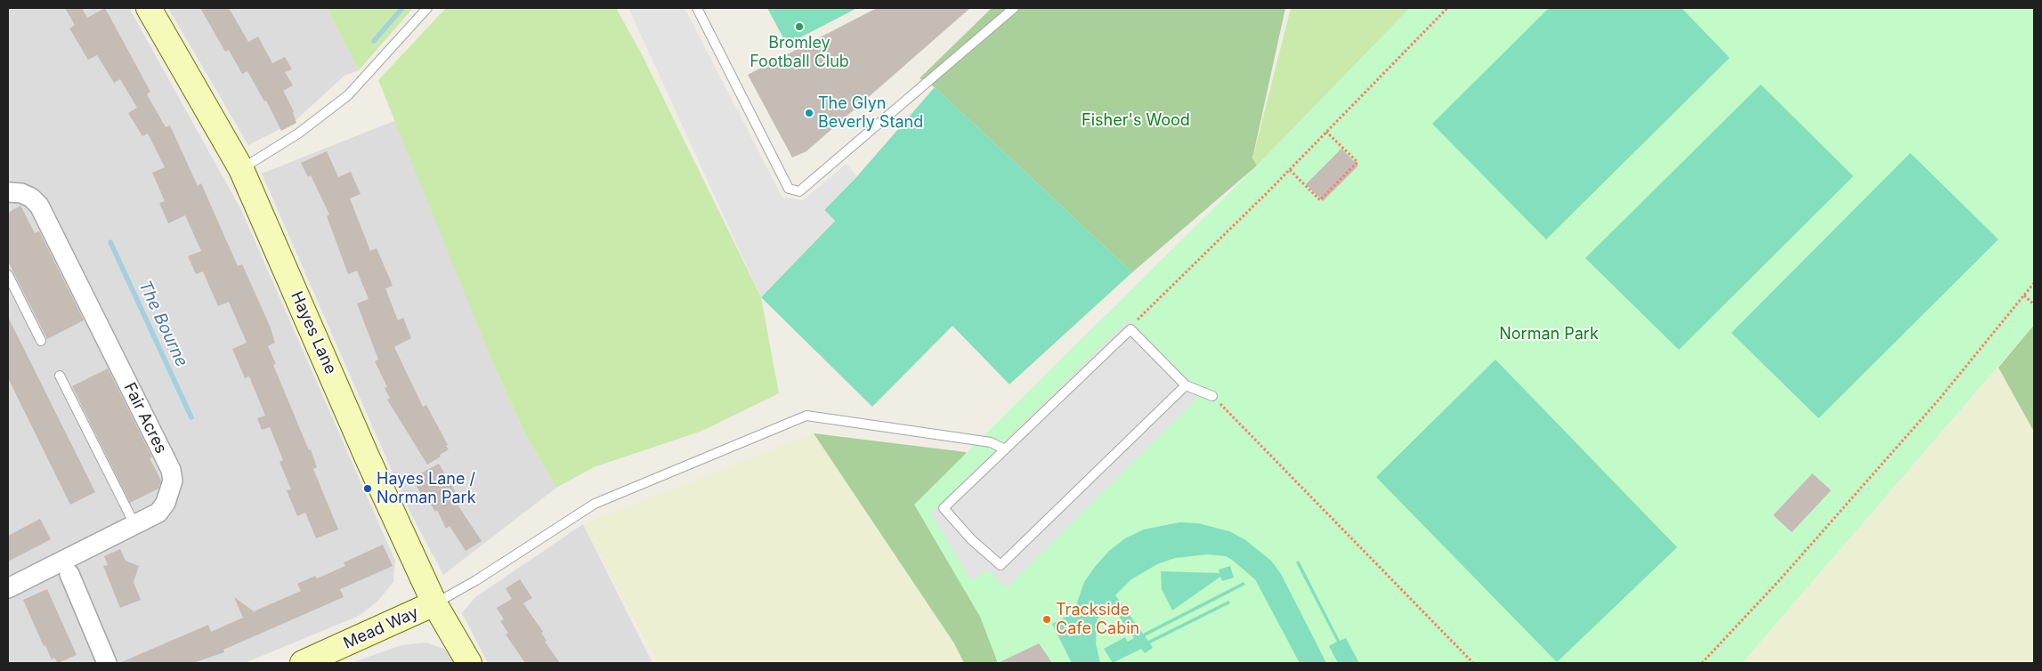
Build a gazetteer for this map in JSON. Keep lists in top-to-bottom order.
{
  "streets": {
    "main road": ["Hayes Lane", "Mead Way"],
    "street": ["Fair Acres"]
  },
  "crossings": [
    ["Hayes Lane", "Mead Way"]
  ],
  "water": ["The Bourne"],
  "parks": ["Fisher's Wood", "Norman Park"],
  "places": [
    "Bromley Football Club",
    "The Glyn Beverly Stand",
    "Hayes Lane / Norman Park",
    "Trackside Cafe Cabin"
  ]
}
